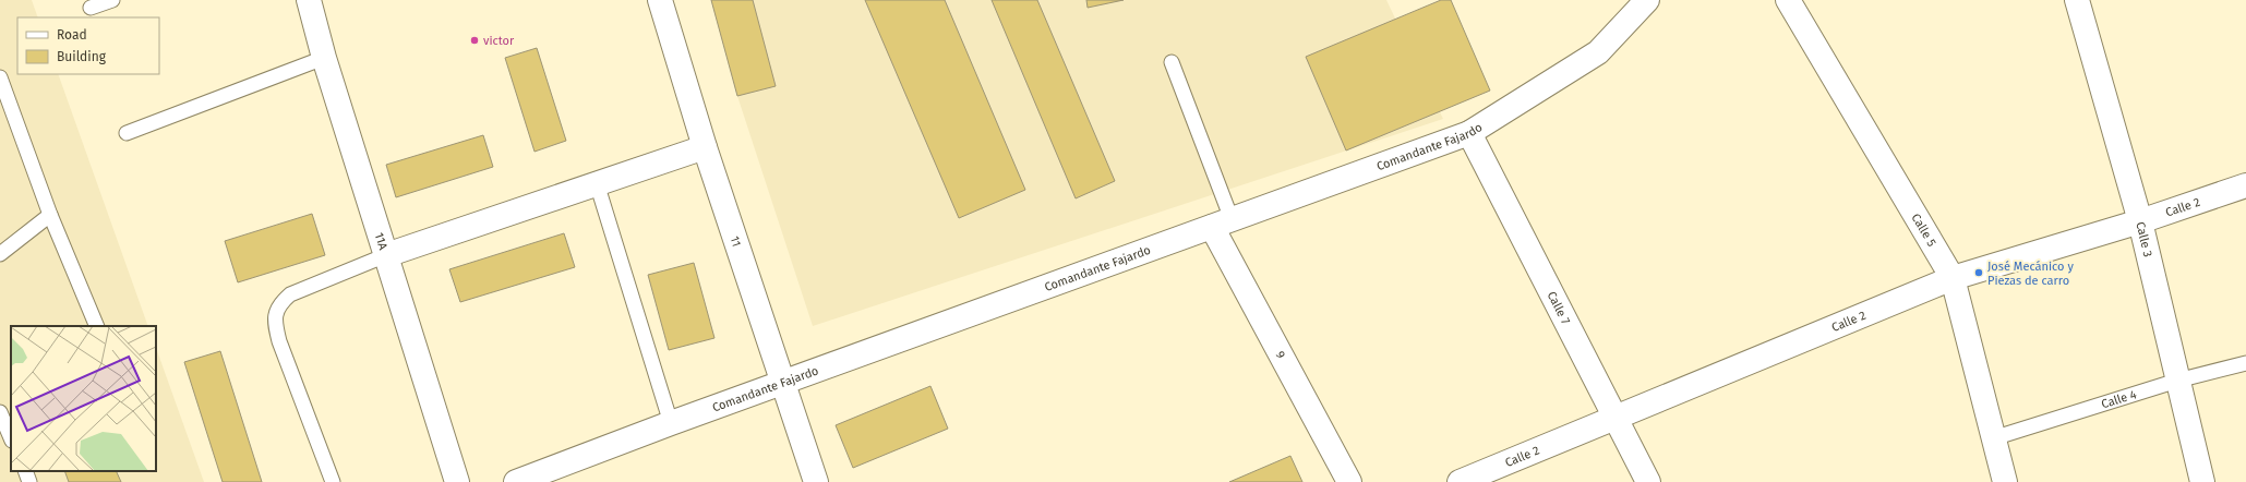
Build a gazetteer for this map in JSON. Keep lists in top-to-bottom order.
{
  "streets": {
    "street": [
      "Comandante Fajardo",
      "Calle 2",
      "Calle 5",
      "Calle 3",
      "11A",
      "11",
      "Calle 7",
      "9"
    ],
    "lane": ["Calle 4"]
  },
  "crossings": [
    ["Comandante Fajardo", "11"],
    ["Comandante Fajardo", "Calle 7"],
    ["Comandante Fajardo", "9"],
    ["Calle 2", "Calle 5"],
    ["Calle 2", "Calle 3"],
    ["Calle 2", "Calle 7"],
    ["Calle 5", "Calle 4"],
    ["Calle 3", "Calle 4"]
  ],
  "places": ["victor", "José Mecánico y Piezas de carro"],
  "legend": ["Road", "Building"]
}
